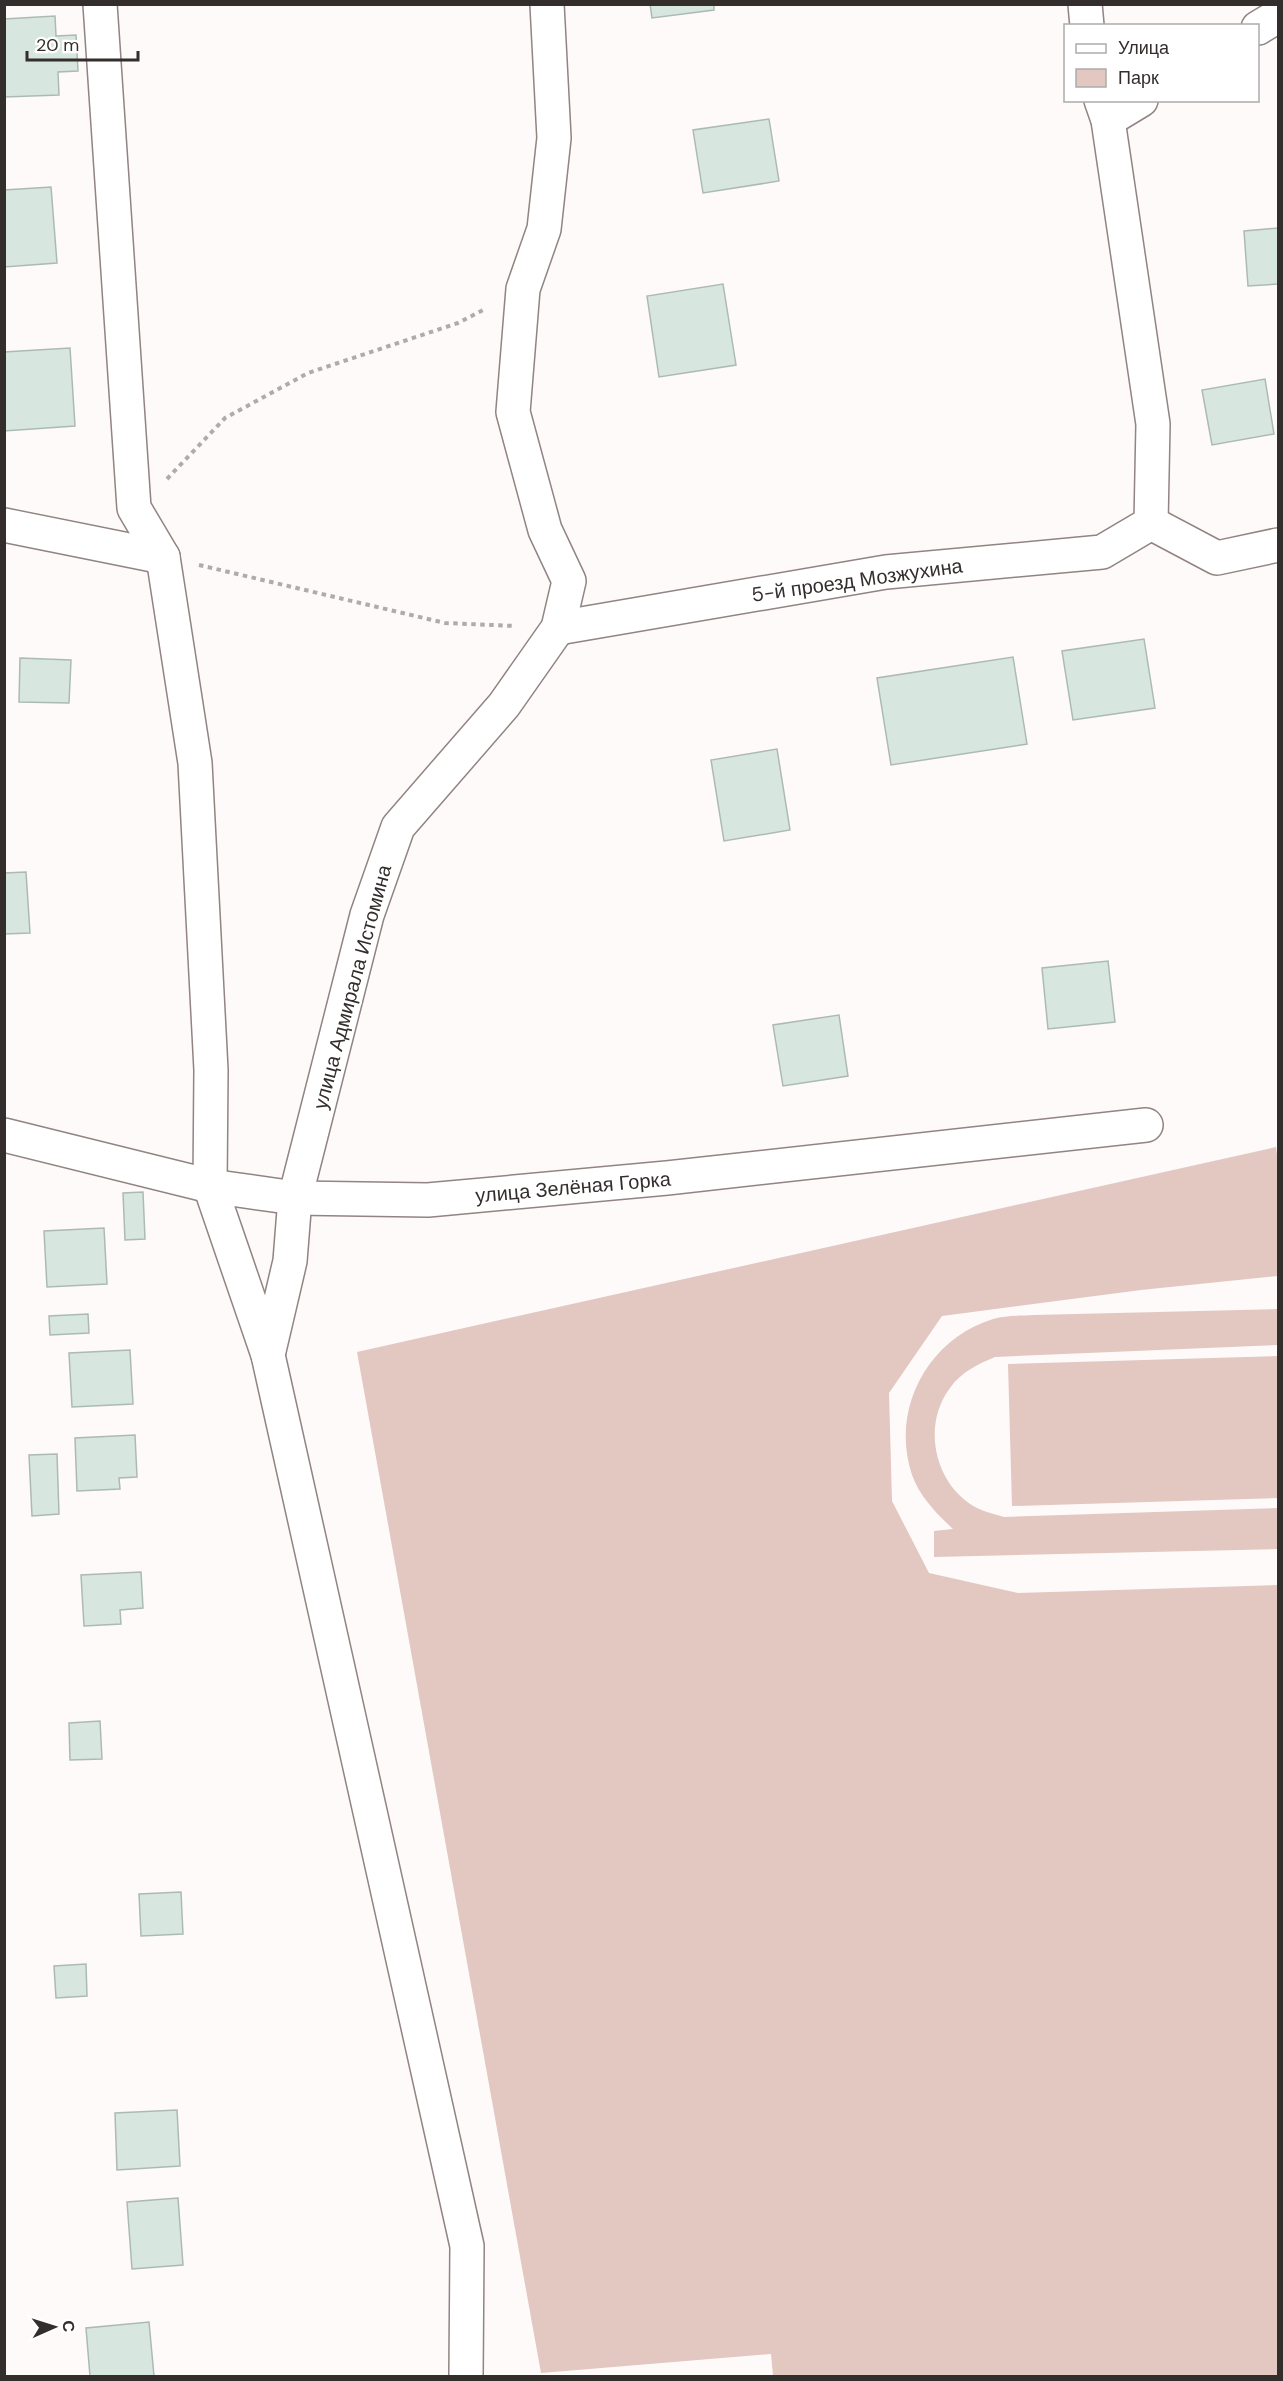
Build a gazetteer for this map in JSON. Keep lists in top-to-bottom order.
{
  "streets": {
    "street": ["5-й проезд Мозжухина", "улица Адмирала Истомина", "улица Зелёная Горка"]
  },
  "crossings": [
    ["5-й проезд Мозжухина", "улица Адмирала Истомина"],
    ["улица Адмирала Истомина", "улица Зелёная Горка"]
  ],
  "legend": ["Улица", "Парк"],
  "scale_bar": "20 m",
  "north": "right"
}
